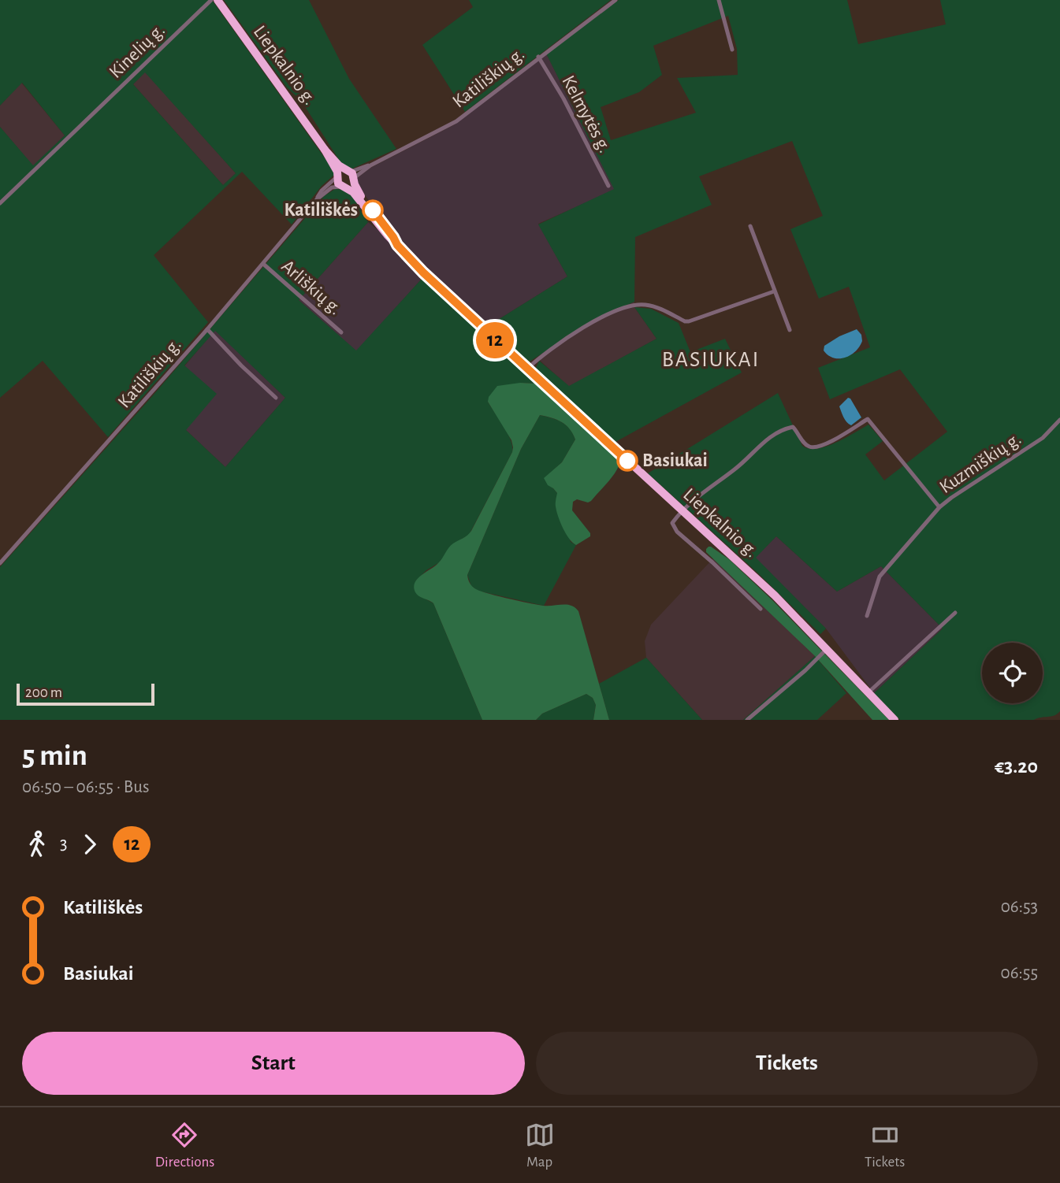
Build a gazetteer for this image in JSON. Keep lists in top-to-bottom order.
{
  "streets": {
    "highway": ["Liepkalnio g."],
    "street": [
      "Kinelių g.",
      "Katiliškių g.",
      "Kelmytės g.",
      "Arliškių g.",
      "Kuzmiškių g."
    ]
  },
  "crossings": [
    ["Liepkalnio g.", "Katiliškių g."],
    ["Katiliškių g.", "Kelmytės g."],
    ["Katiliškių g.", "Arliškių g."]
  ],
  "districts": ["BASIUKAI"],
  "places": ["Katiliškės", "Basiukai"],
  "lines": ["bus line 12"],
  "scale_bar": "200 m",
  "page": {
    "on_map": "12",
    "scale": "200 m",
    "heading": ["5 min", "06:50 – 06:55 · Bus", "€3.20"],
    "legs": ["3", "12"],
    "list": [
      {
        "name": "Katiliškės",
        "value": "06:53"
      },
      {
        "name": "Basiukai",
        "value": "06:55"
      }
    ],
    "buttons": ["Start", "Tickets"],
    "tabs": ["Directions", "Map", "Tickets"]
  }
}
